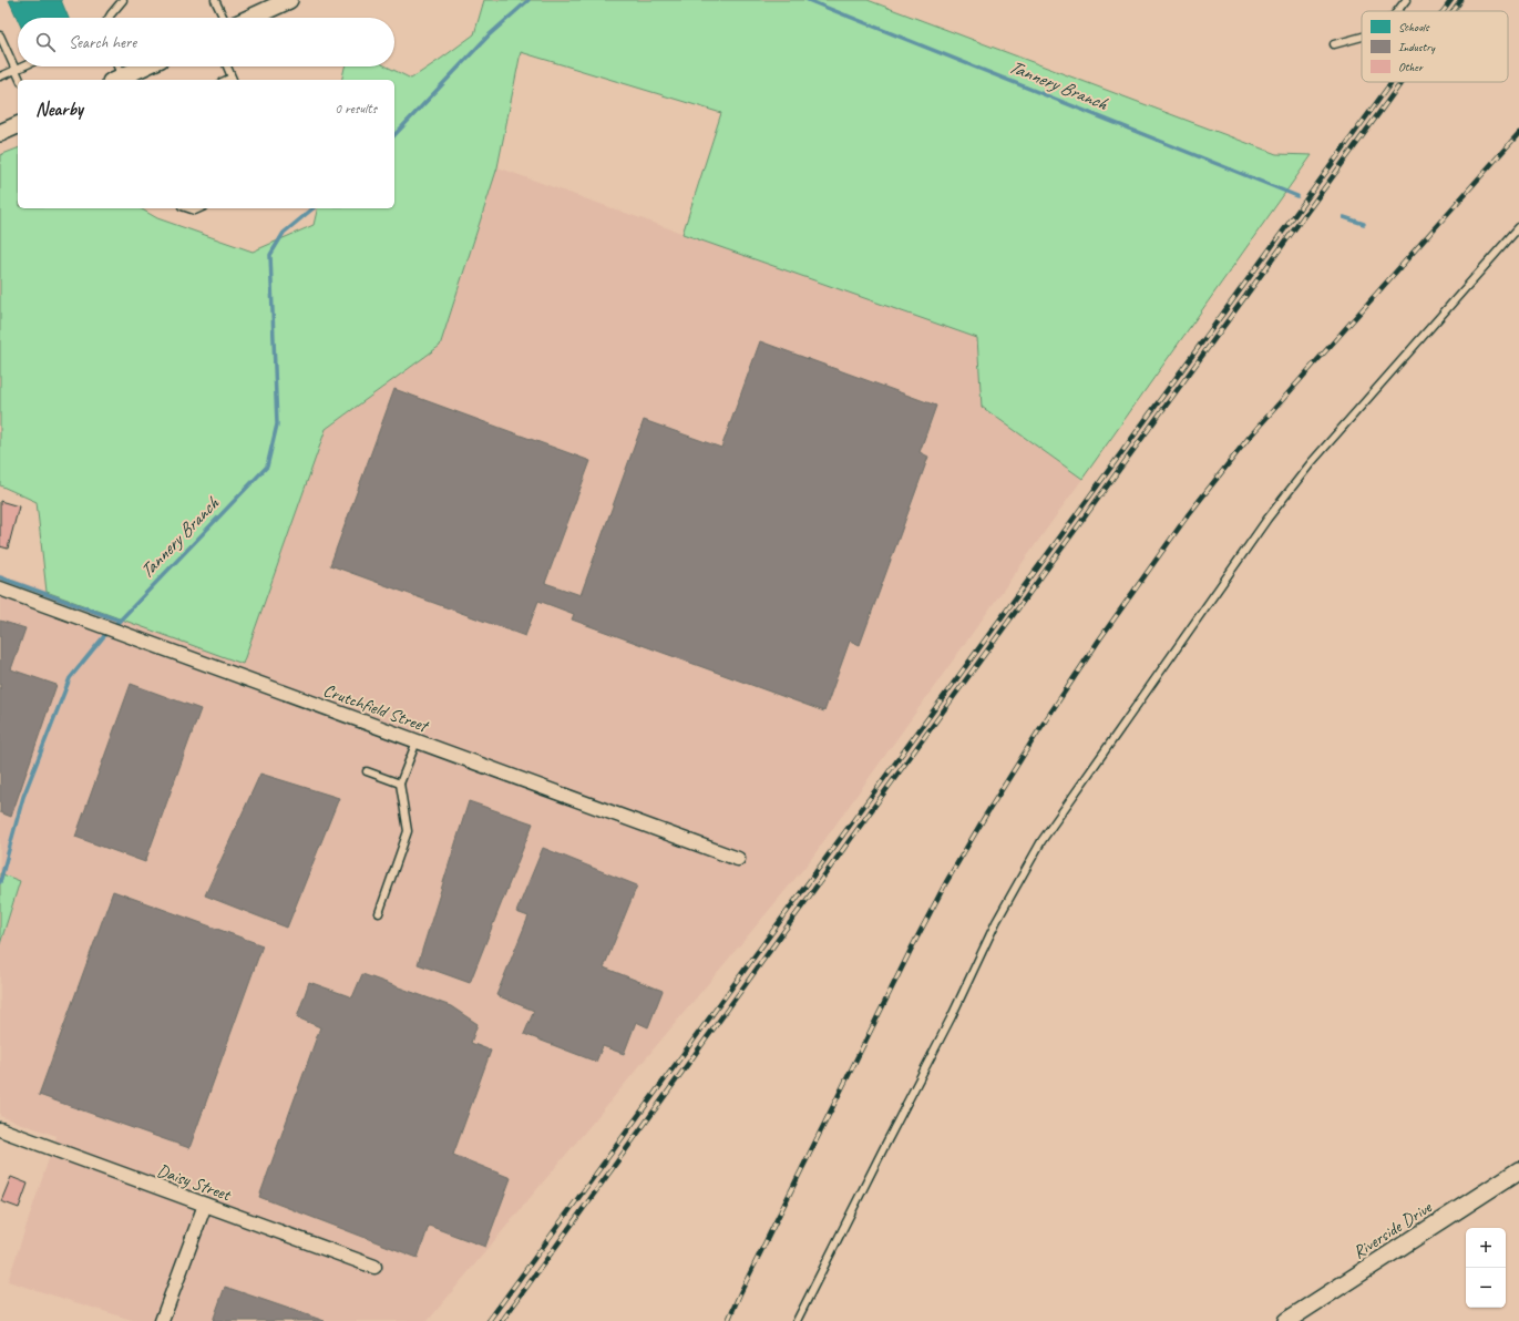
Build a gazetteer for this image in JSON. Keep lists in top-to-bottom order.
{
  "streets": {
    "street": ["Crutchfield Street", "Daisy Street", "Riverside Drive"]
  },
  "water": ["Tannery Branch"],
  "legend": ["Schools", "Industry", "Other"],
  "page": {
    "search": "Search here",
    "heading": ["Nearby", "0 results"],
    "map_buttons": ["+", "−"]
  }
}
